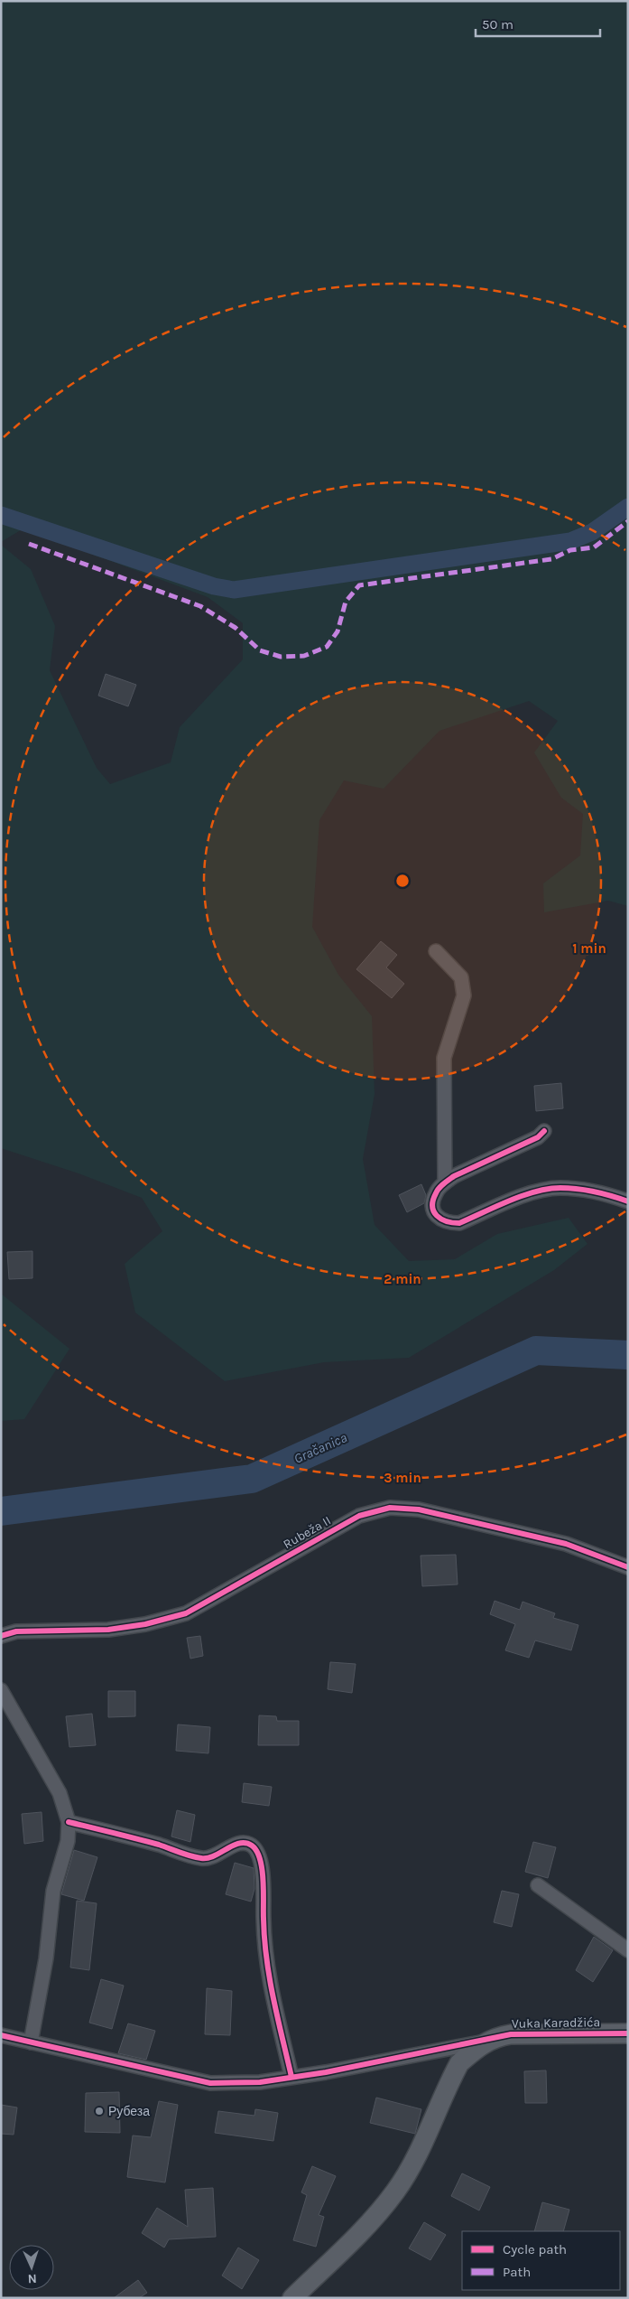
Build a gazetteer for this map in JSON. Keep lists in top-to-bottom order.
{
  "streets": {
    "street": ["Rubeža II", "Vuka Karadžića"]
  },
  "water": ["Gračanica"],
  "places": ["Рубеза"],
  "legend": ["Cycle path", "Path"],
  "scale_bar": "50 m",
  "north": "bottom",
  "rings": ["1 min", "2 min", "3 min"]
}
